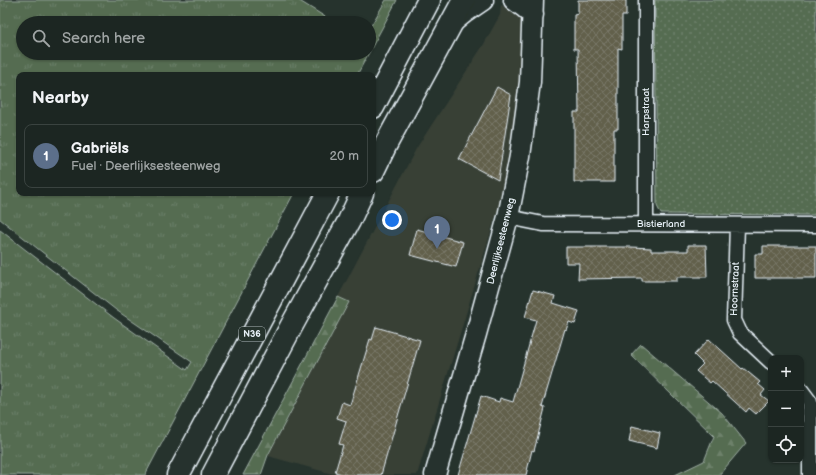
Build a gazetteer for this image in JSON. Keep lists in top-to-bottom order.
{
  "streets": {
    "main road": ["Deerlijksesteenweg", "N36"],
    "street": ["Harpstraat", "Bistierland", "Hoornstraat"]
  },
  "crossings": [
    ["Harpstraat", "Bistierland"],
    ["Bistierland", "Deerlijksesteenweg"],
    ["Bistierland", "Hoornstraat"]
  ],
  "page": {
    "search": "Search here",
    "heading": "Nearby",
    "list": [
      {
        "mark": "1",
        "name": "Gabriëls",
        "note": "Fuel · Deerlijksesteenweg",
        "value": "20 m"
      }
    ],
    "pins": "1",
    "map_buttons": ["+", "−"]
  }
}
